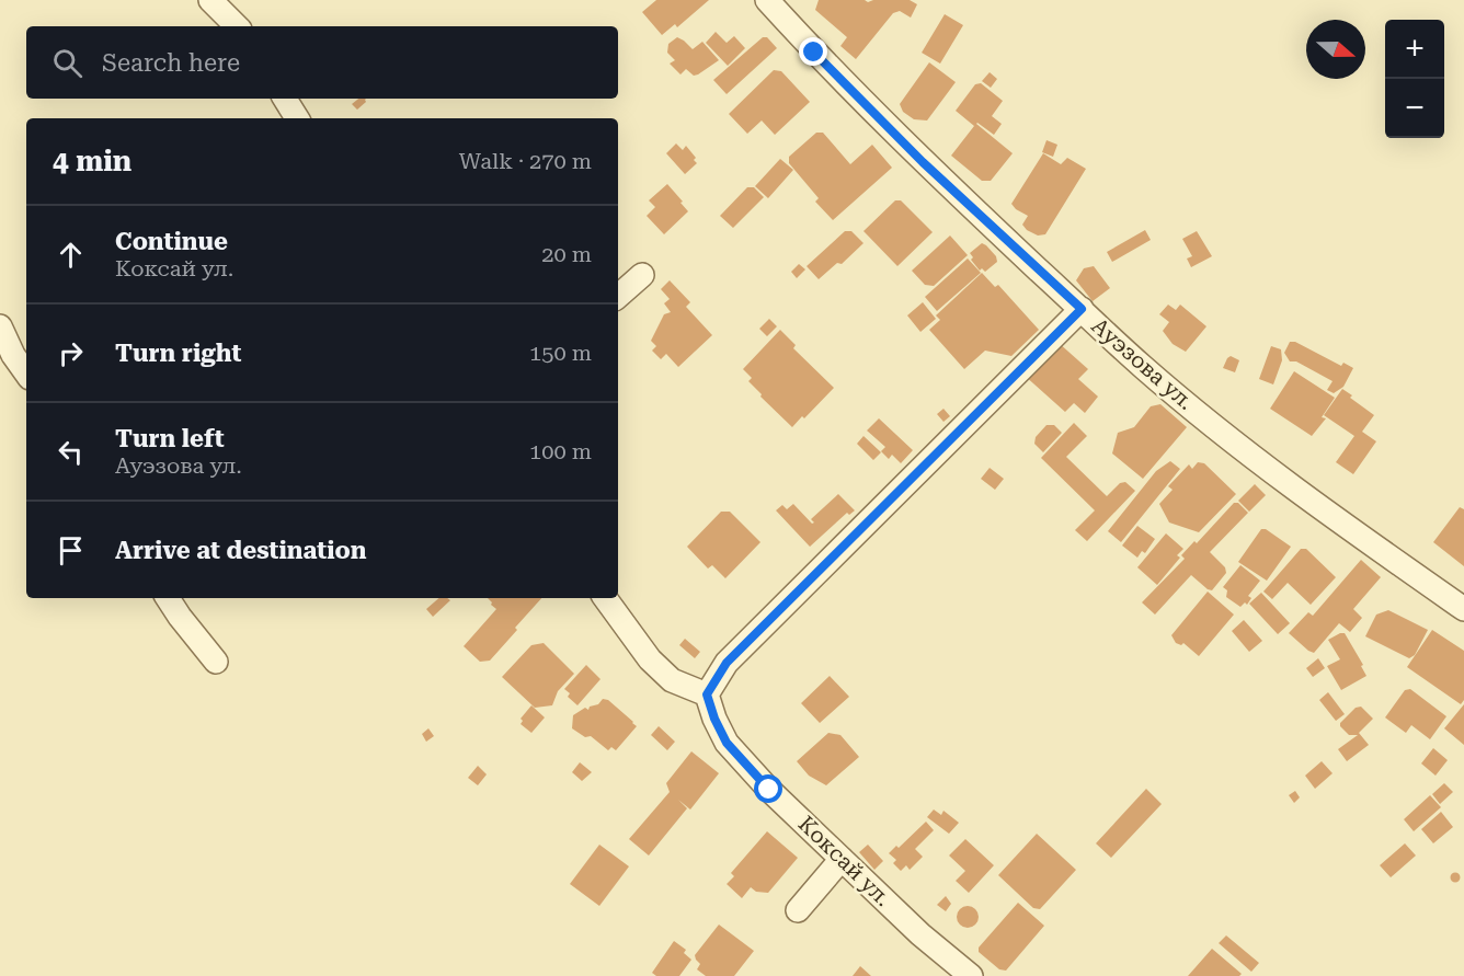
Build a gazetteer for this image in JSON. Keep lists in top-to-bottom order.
{
  "streets": {
    "street": ["Ауэзова ул.", "Коксай ул."]
  },
  "north": "right",
  "page": {
    "map_buttons": ["+", "−"],
    "search": "Search here",
    "heading": ["4 min", "Walk · 270 m"],
    "list": [
      ["Continue", "Коксай ул.", "20 m"],
      ["Turn right", "150 m"],
      ["Turn left", "Ауэзова ул.", "100 m"],
      "Arrive at destination"
    ]
  }
}
